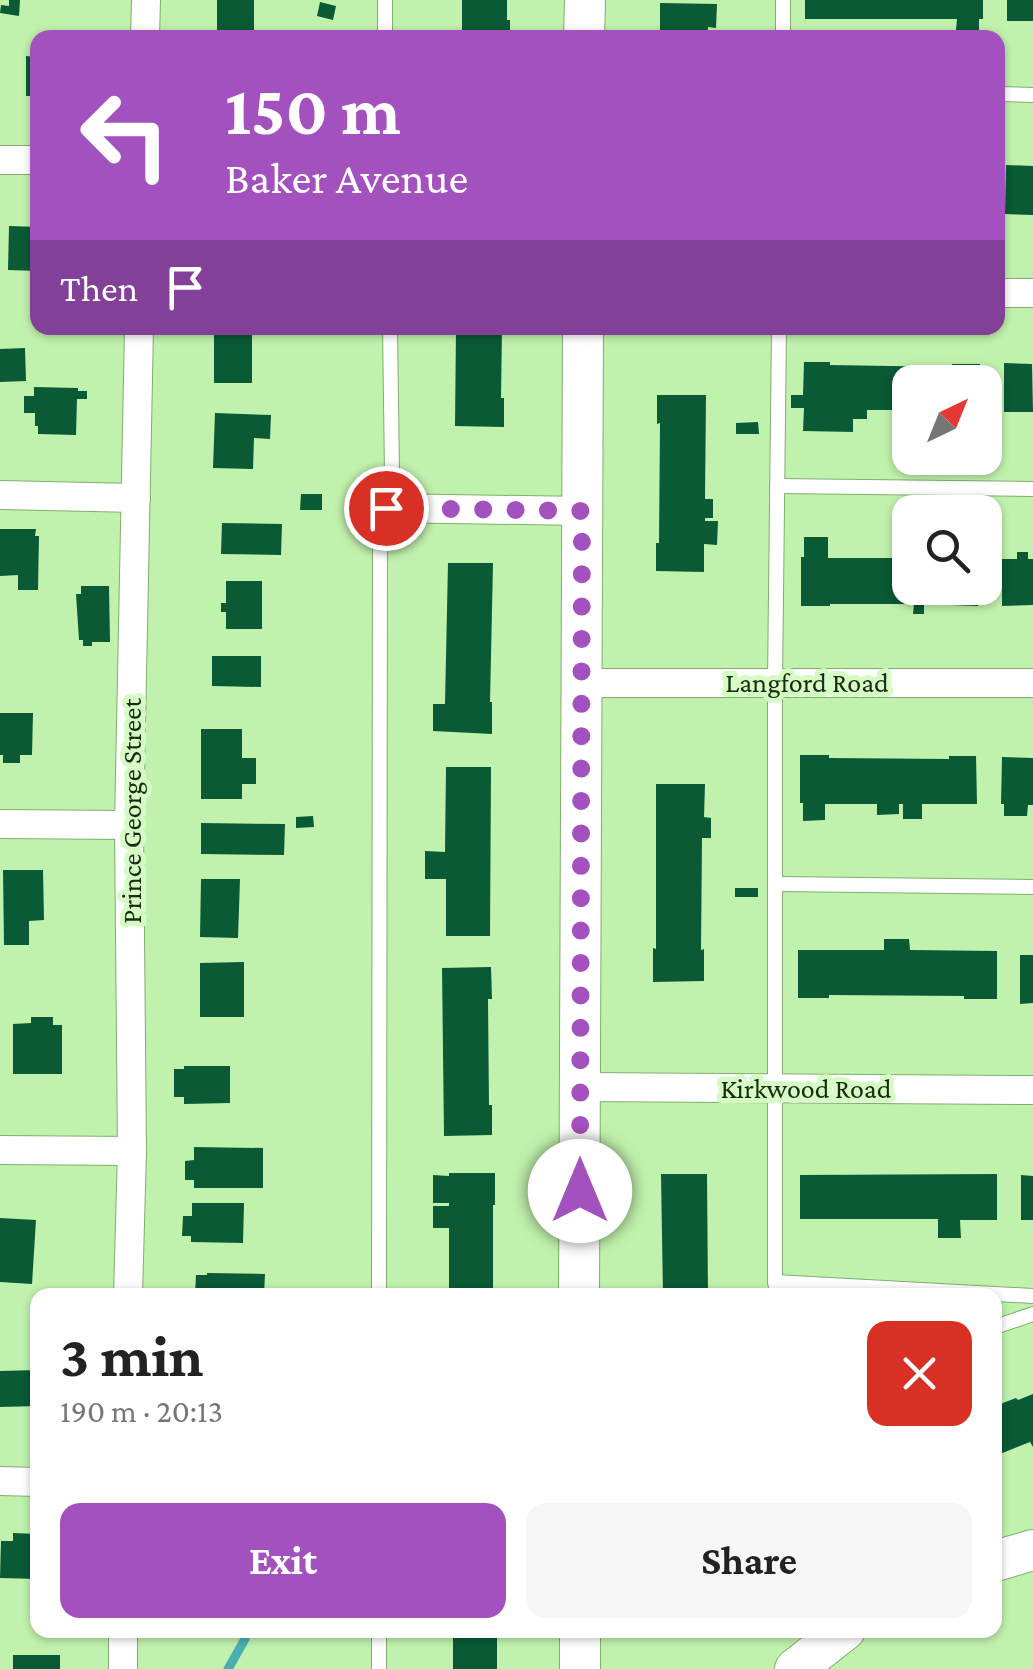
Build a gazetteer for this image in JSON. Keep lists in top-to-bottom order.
{
  "streets": {
    "street": ["Langford Road", "Prince George Street", "Kirkwood Road"]
  },
  "north": "top right",
  "page": {
    "turn": ["150 m", "Baker Avenue"],
    "then": "Then",
    "heading": ["3 min", "190 m · 20:13"],
    "buttons": ["Exit", "Share"]
  }
}
